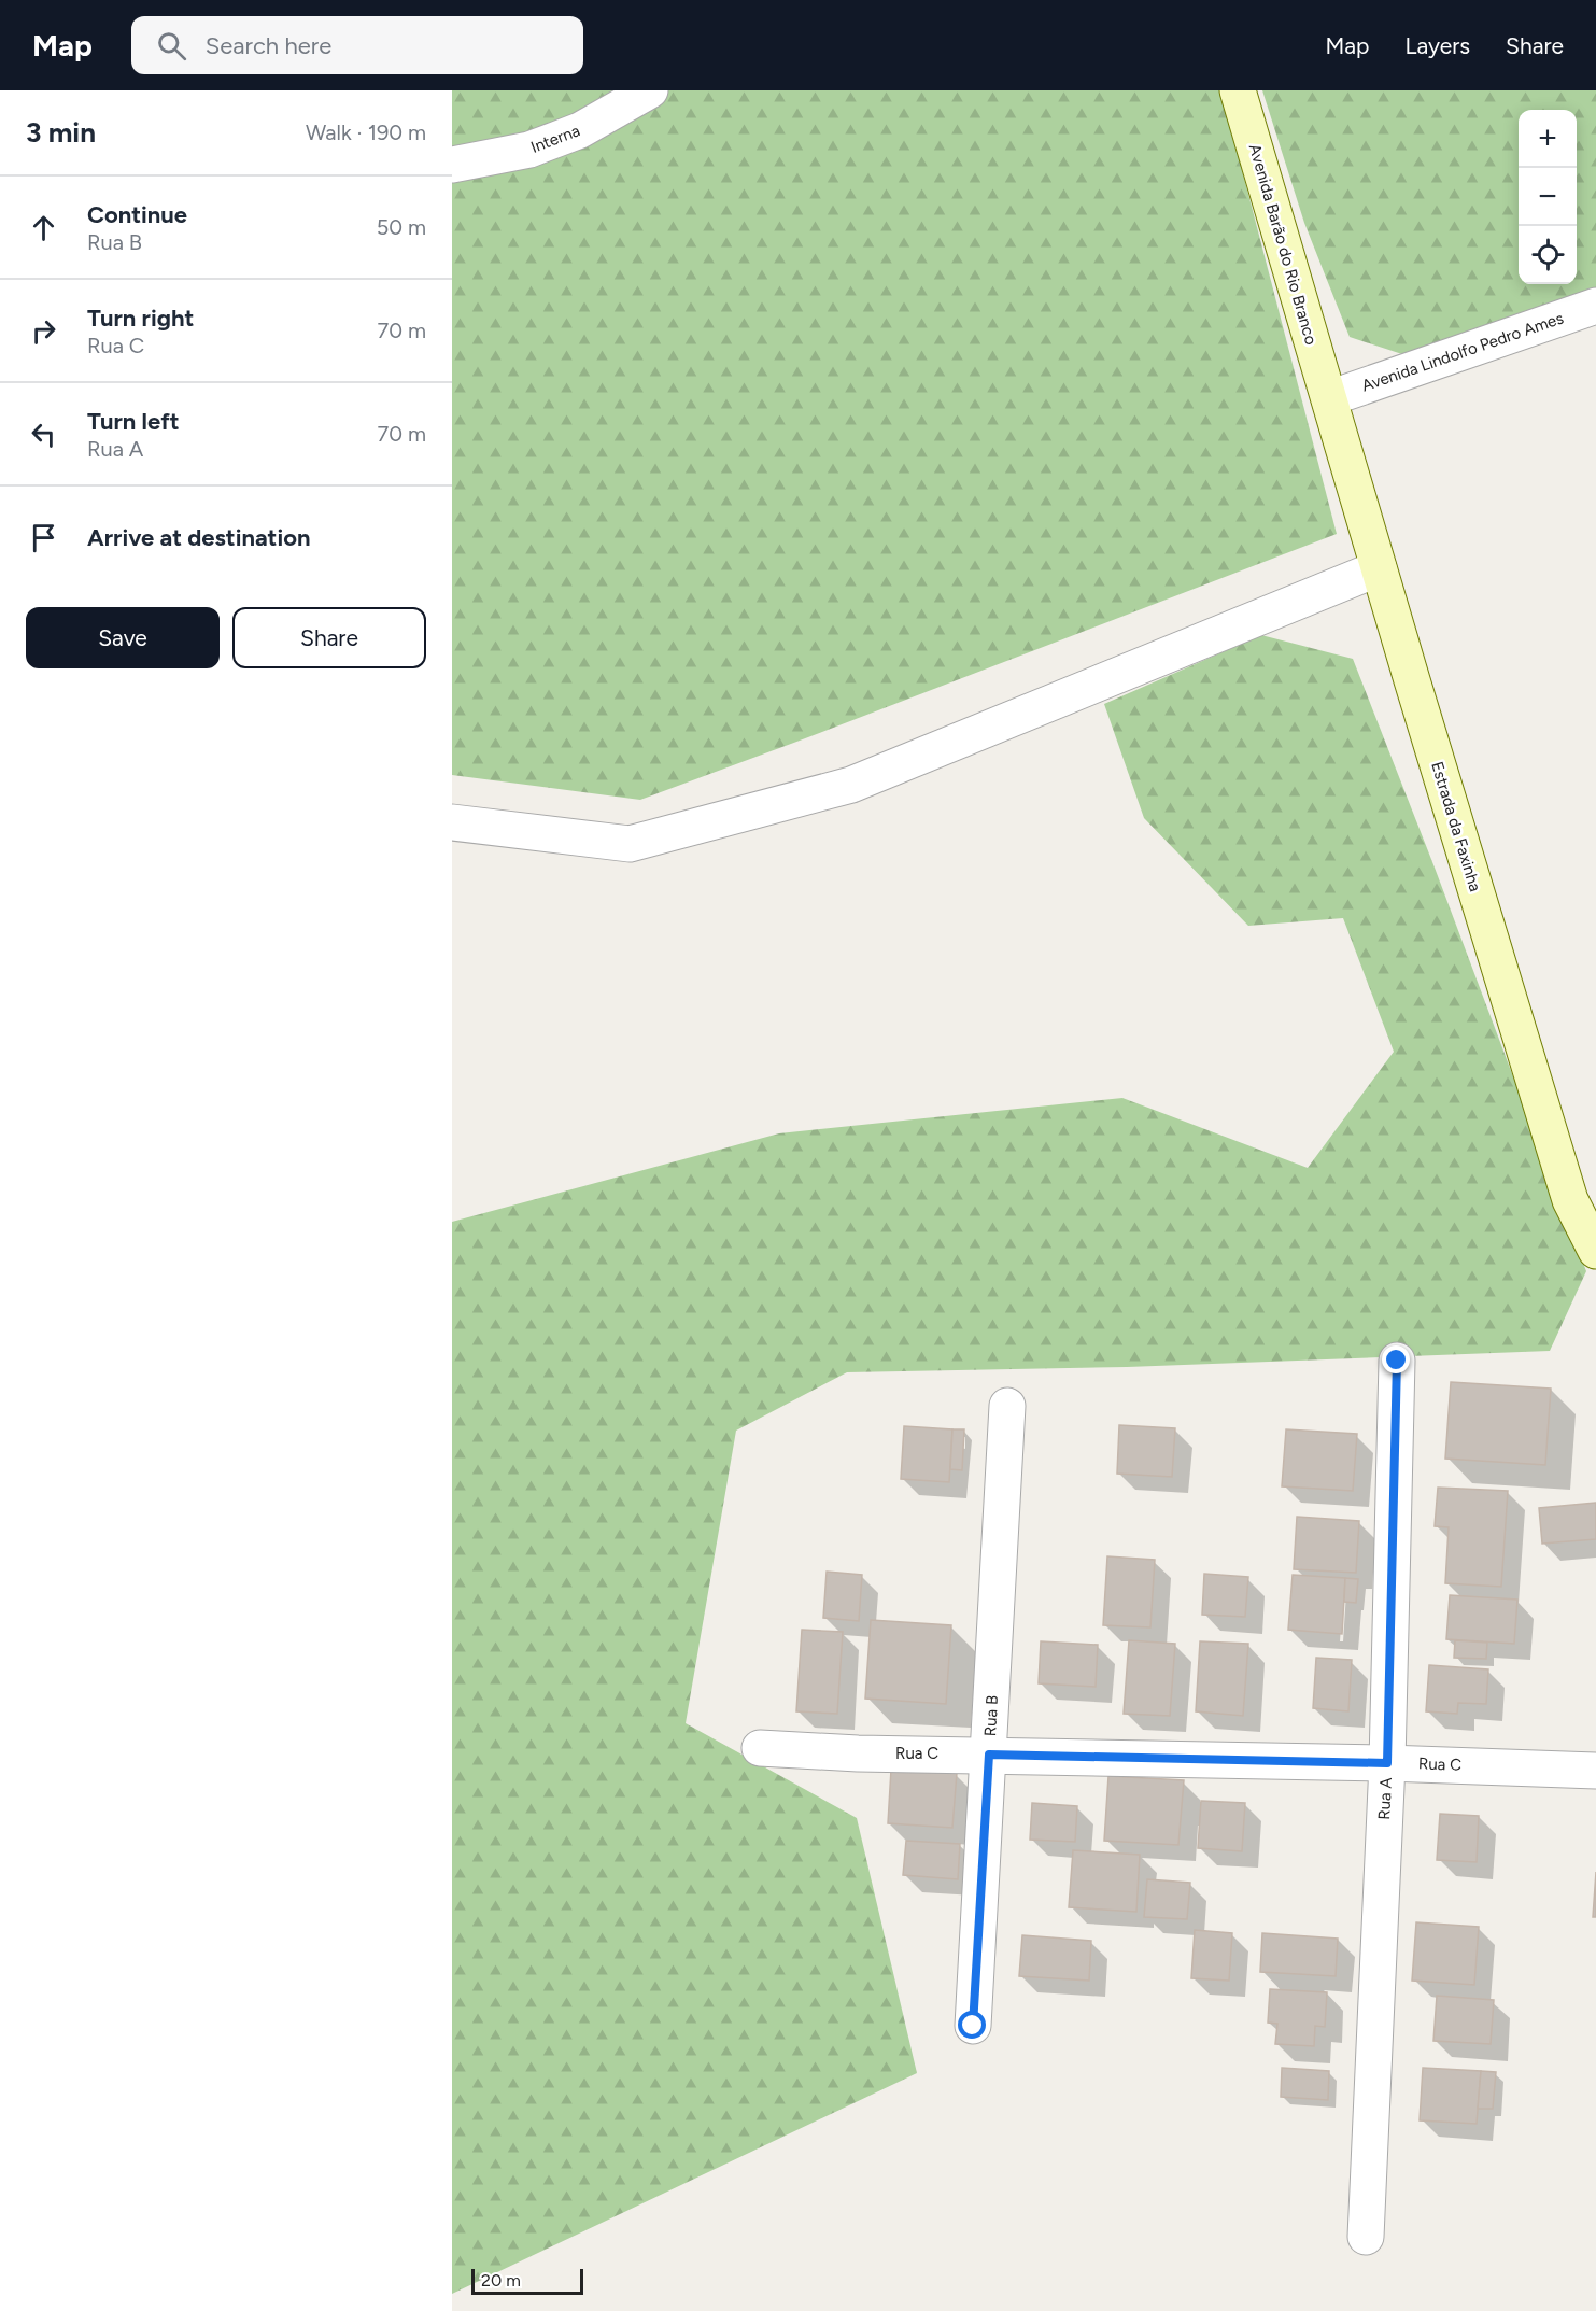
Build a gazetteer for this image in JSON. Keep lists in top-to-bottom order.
{
  "streets": {
    "street": [
      "Interna",
      "Avenida Barão do Rio Branco",
      "Avenida Lindolfo Pedro Ames",
      "Estrada da Faxinha",
      "Rua B",
      "Rua C",
      "Rua A"
    ]
  },
  "crossings": [
    ["Avenida Barão do Rio Branco", "Avenida Lindolfo Pedro Ames"],
    ["Avenida Barão do Rio Branco", "Estrada da Faxinha"],
    ["Avenida Lindolfo Pedro Ames", "Estrada da Faxinha"],
    ["Rua B", "Rua C"],
    ["Rua C", "Rua A"]
  ],
  "scale_bar": "20 m",
  "page": {
    "header": "Map",
    "search": "Search here",
    "nav": ["Map", "Layers", "Share"],
    "heading": ["3 min", "Walk · 190 m"],
    "map_buttons": ["+", "−"],
    "list": [
      ["Continue", "Rua B", "50 m"],
      ["Turn right", "Rua C", "70 m"],
      ["Turn left", "Rua A", "70 m"],
      "Arrive at destination"
    ],
    "buttons": ["Save", "Share"],
    "scale": "20 m"
  }
}
